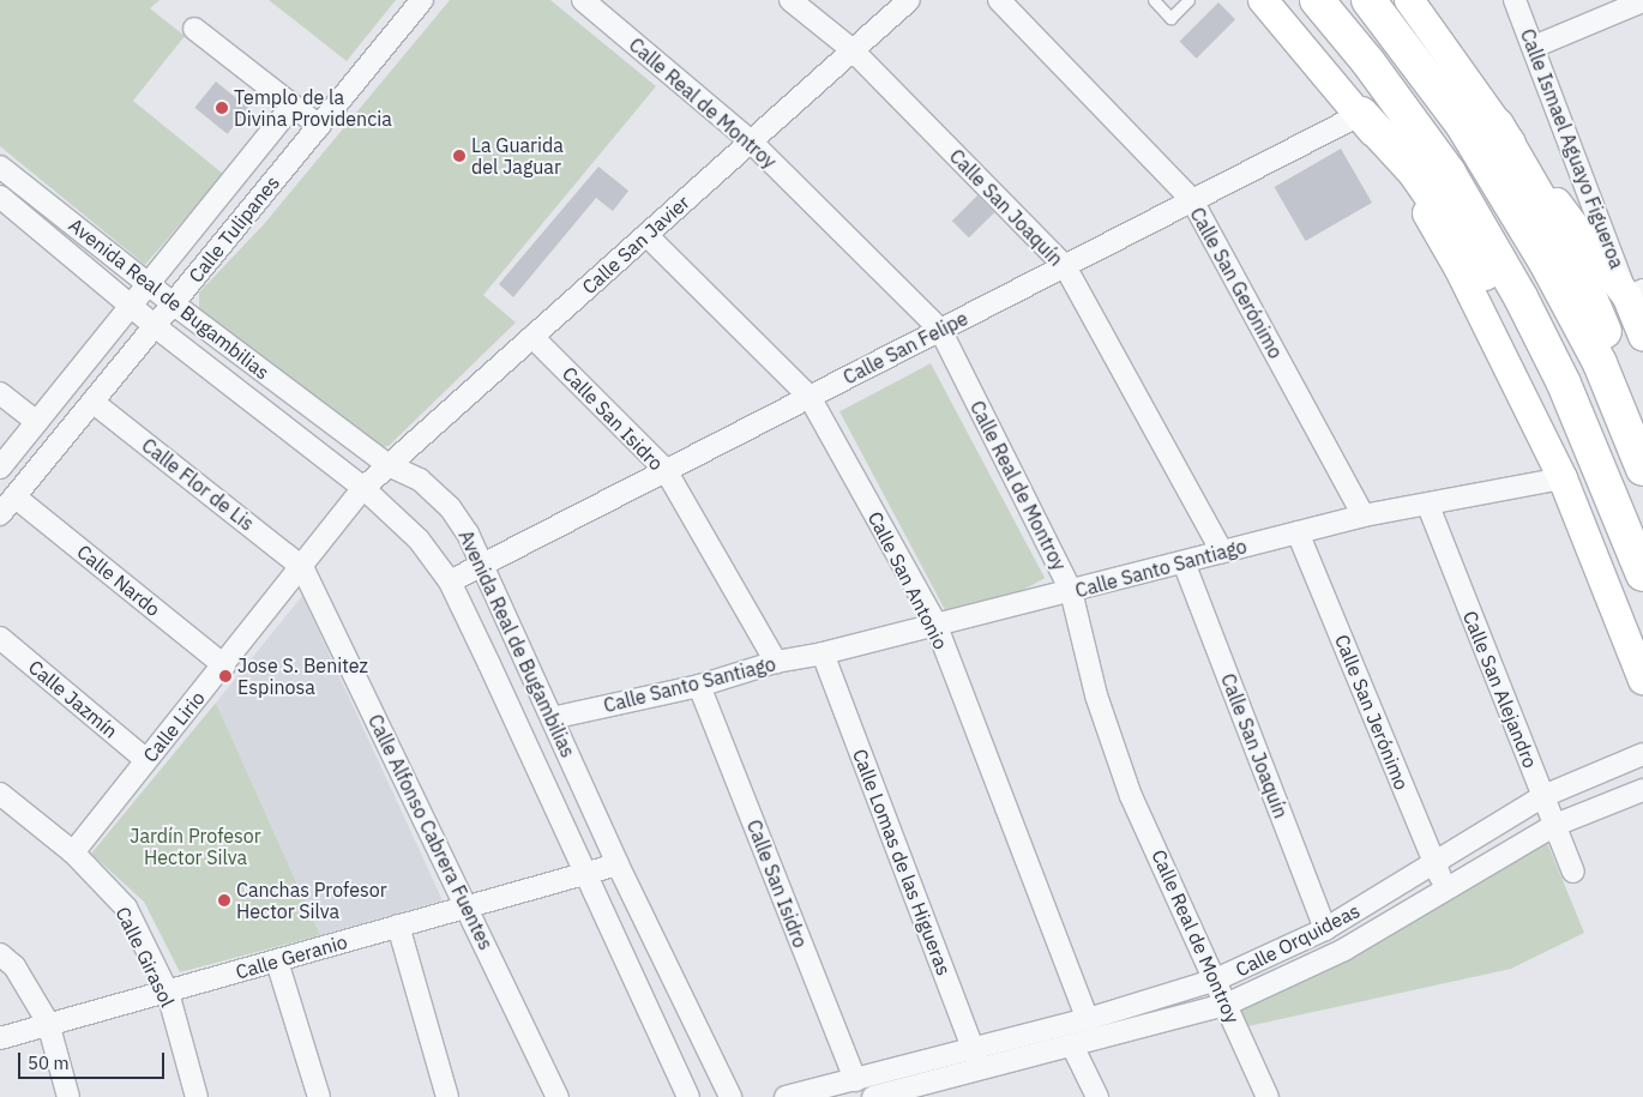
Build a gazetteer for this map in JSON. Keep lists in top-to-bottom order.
{
  "streets": {
    "street": [
      "Calle Real de Montroy",
      "Calle Ismael Aguayo Figueroa",
      "Calle San Joaquín",
      "Calle Tulipanes",
      "Calle San Javier",
      "Calle San Gerónimo",
      "Avenida Real de Bugambilias",
      "Calle San Felipe",
      "Calle San Isidro",
      "Calle Flor de Lis",
      "Calle Santo Santiago",
      "Calle Nardo",
      "Calle San Antonio",
      "Calle San Alejandro",
      "Calle Jazmín",
      "Calle San Jerónimo",
      "Calle Lirio",
      "Calle Alfonso Cabrera Fuentes",
      "Calle Lomas de las Higueras",
      "Calle Orquideas",
      "Calle Girasol",
      "Calle Geranio"
    ]
  },
  "crossings": [
    ["Calle Real de Montroy", "Calle San Javier"],
    ["Calle Real de Montroy", "Calle San Felipe"],
    ["Calle Real de Montroy", "Calle Santo Santiago"],
    ["Calle Real de Montroy", "Calle Orquideas"],
    ["Calle San Joaquín", "Calle San Javier"],
    ["Calle San Joaquín", "Calle San Felipe"],
    ["Calle San Joaquín", "Calle Santo Santiago"],
    ["Calle San Joaquín", "Calle Orquideas"],
    ["Calle Tulipanes", "Avenida Real de Bugambilias"],
    ["Calle Tulipanes", "Calle Flor de Lis"],
    ["Calle Tulipanes", "Calle Nardo"],
    ["Calle San Javier", "Avenida Real de Bugambilias"],
    ["Calle San Javier", "Calle San Isidro"],
    ["Calle San Javier", "Calle San Antonio"],
    ["Calle San Javier", "Calle Lirio"],
    ["Calle San Gerónimo", "Calle San Felipe"],
    ["Calle San Gerónimo", "Calle Santo Santiago"],
    ["Avenida Real de Bugambilias", "Calle San Felipe"],
    ["Avenida Real de Bugambilias", "Calle Santo Santiago"],
    ["Avenida Real de Bugambilias", "Calle Lirio"],
    ["Avenida Real de Bugambilias", "Calle Geranio"],
    ["Calle San Felipe", "Calle San Isidro"],
    ["Calle San Felipe", "Calle San Antonio"],
    ["Calle San Isidro", "Calle Santo Santiago"],
    ["Calle San Isidro", "Calle Orquideas"],
    ["Calle Flor de Lis", "Calle Lirio"],
    ["Calle Flor de Lis", "Calle Alfonso Cabrera Fuentes"],
    ["Calle Santo Santiago", "Calle San Antonio"],
    ["Calle Santo Santiago", "Calle San Alejandro"],
    ["Calle Santo Santiago", "Calle San Jerónimo"],
    ["Calle Santo Santiago", "Calle Lomas de las Higueras"],
    ["Calle Nardo", "Calle Lirio"],
    ["Calle San Antonio", "Calle Orquideas"],
    ["Calle San Alejandro", "Calle Orquideas"],
    ["Calle Jazmín", "Calle Lirio"],
    ["Calle San Jerónimo", "Calle Orquideas"],
    ["Calle Lirio", "Calle Alfonso Cabrera Fuentes"],
    ["Calle Lirio", "Calle Girasol"],
    ["Calle Alfonso Cabrera Fuentes", "Calle Geranio"],
    ["Calle Lomas de las Higueras", "Calle Orquideas"],
    ["Calle Girasol", "Calle Geranio"]
  ],
  "parks": ["Jardín Profesor Hector Silva"],
  "places": [
    "Templo de la Divina Providencia",
    "La Guarida del Jaguar",
    "Jose S. Benitez Espinosa",
    "Canchas Profesor Hector Silva"
  ],
  "scale_bar": "50 m"
}
